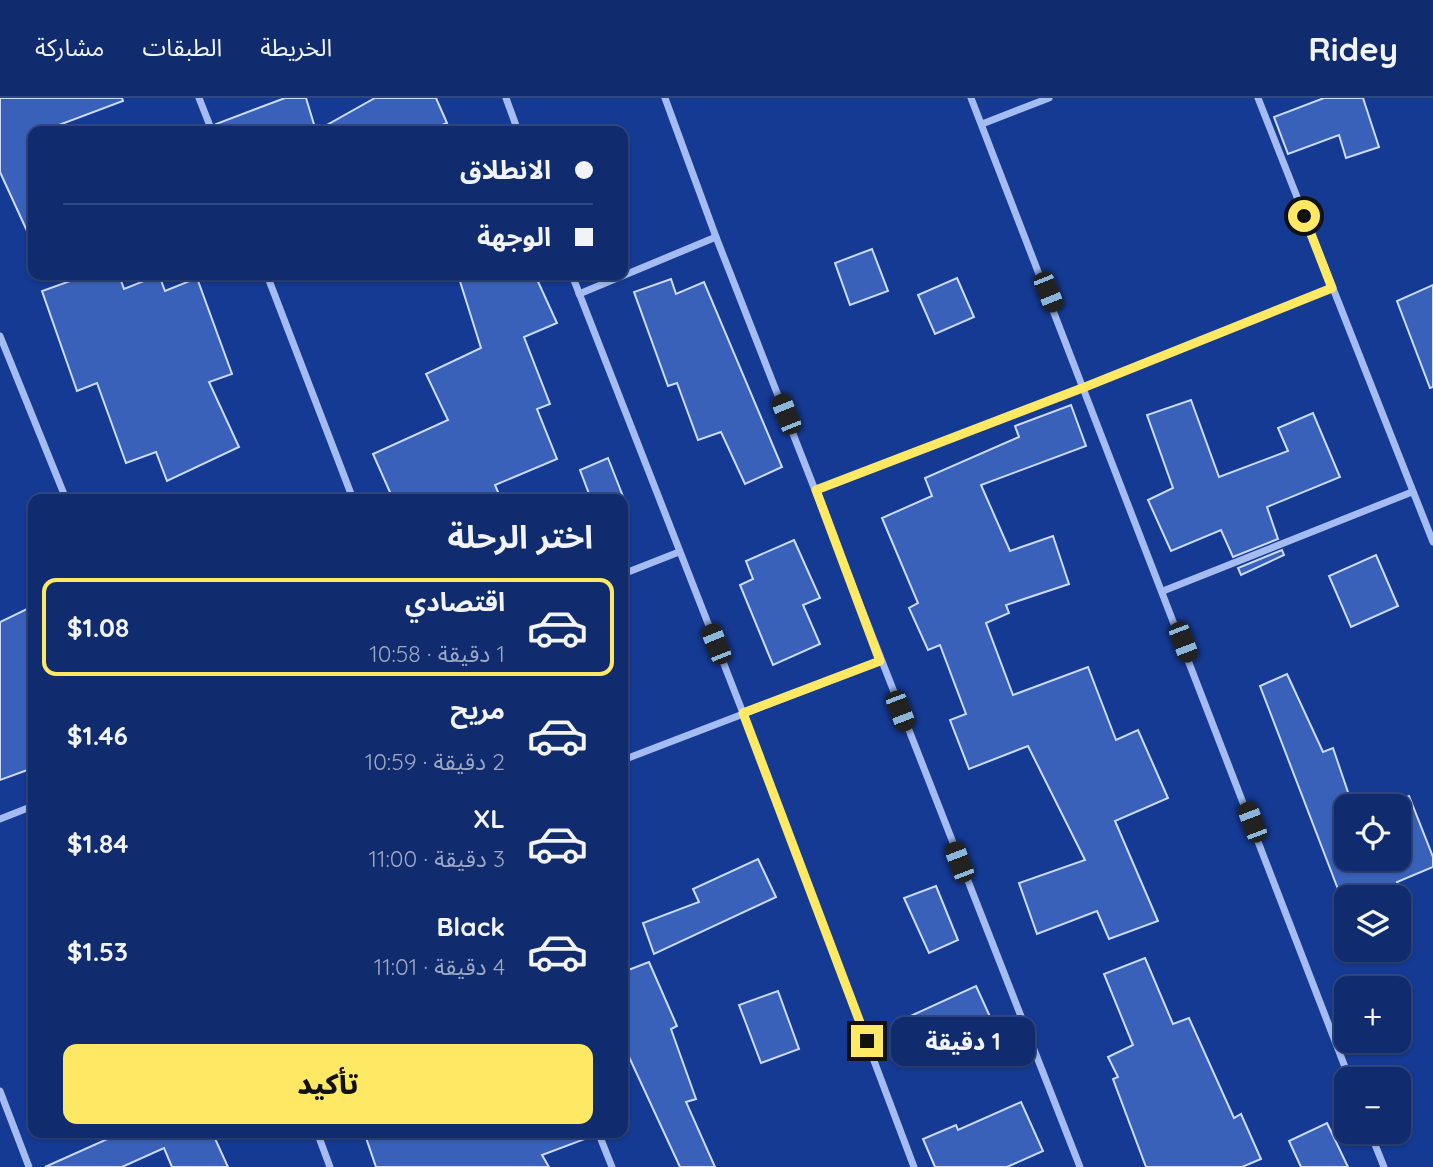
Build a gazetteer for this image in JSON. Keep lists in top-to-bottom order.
{
  "page": {
    "header": "Ridey",
    "nav": ["الخريطة", "الطبقات", "مشاركة"],
    "banner": ["الانطلاق", "الوجهة"],
    "heading": "اختر الرحلة",
    "list": [
      {
        "name": "اقتصادي",
        "note": "1 دقيقة · 10:58",
        "value": "$1.08"
      },
      {
        "name": "مريح",
        "note": "2 دقيقة · 10:59",
        "value": "$1.46"
      },
      {
        "name": "XL",
        "note": "3 دقيقة · 11:00",
        "value": "$1.84"
      },
      {
        "name": "Black",
        "note": "4 دقيقة · 11:01",
        "value": "$1.53"
      }
    ],
    "map_buttons": ["+", "−"],
    "bubble": "1 دقيقة",
    "buttons": "تأكيد"
  }
}
